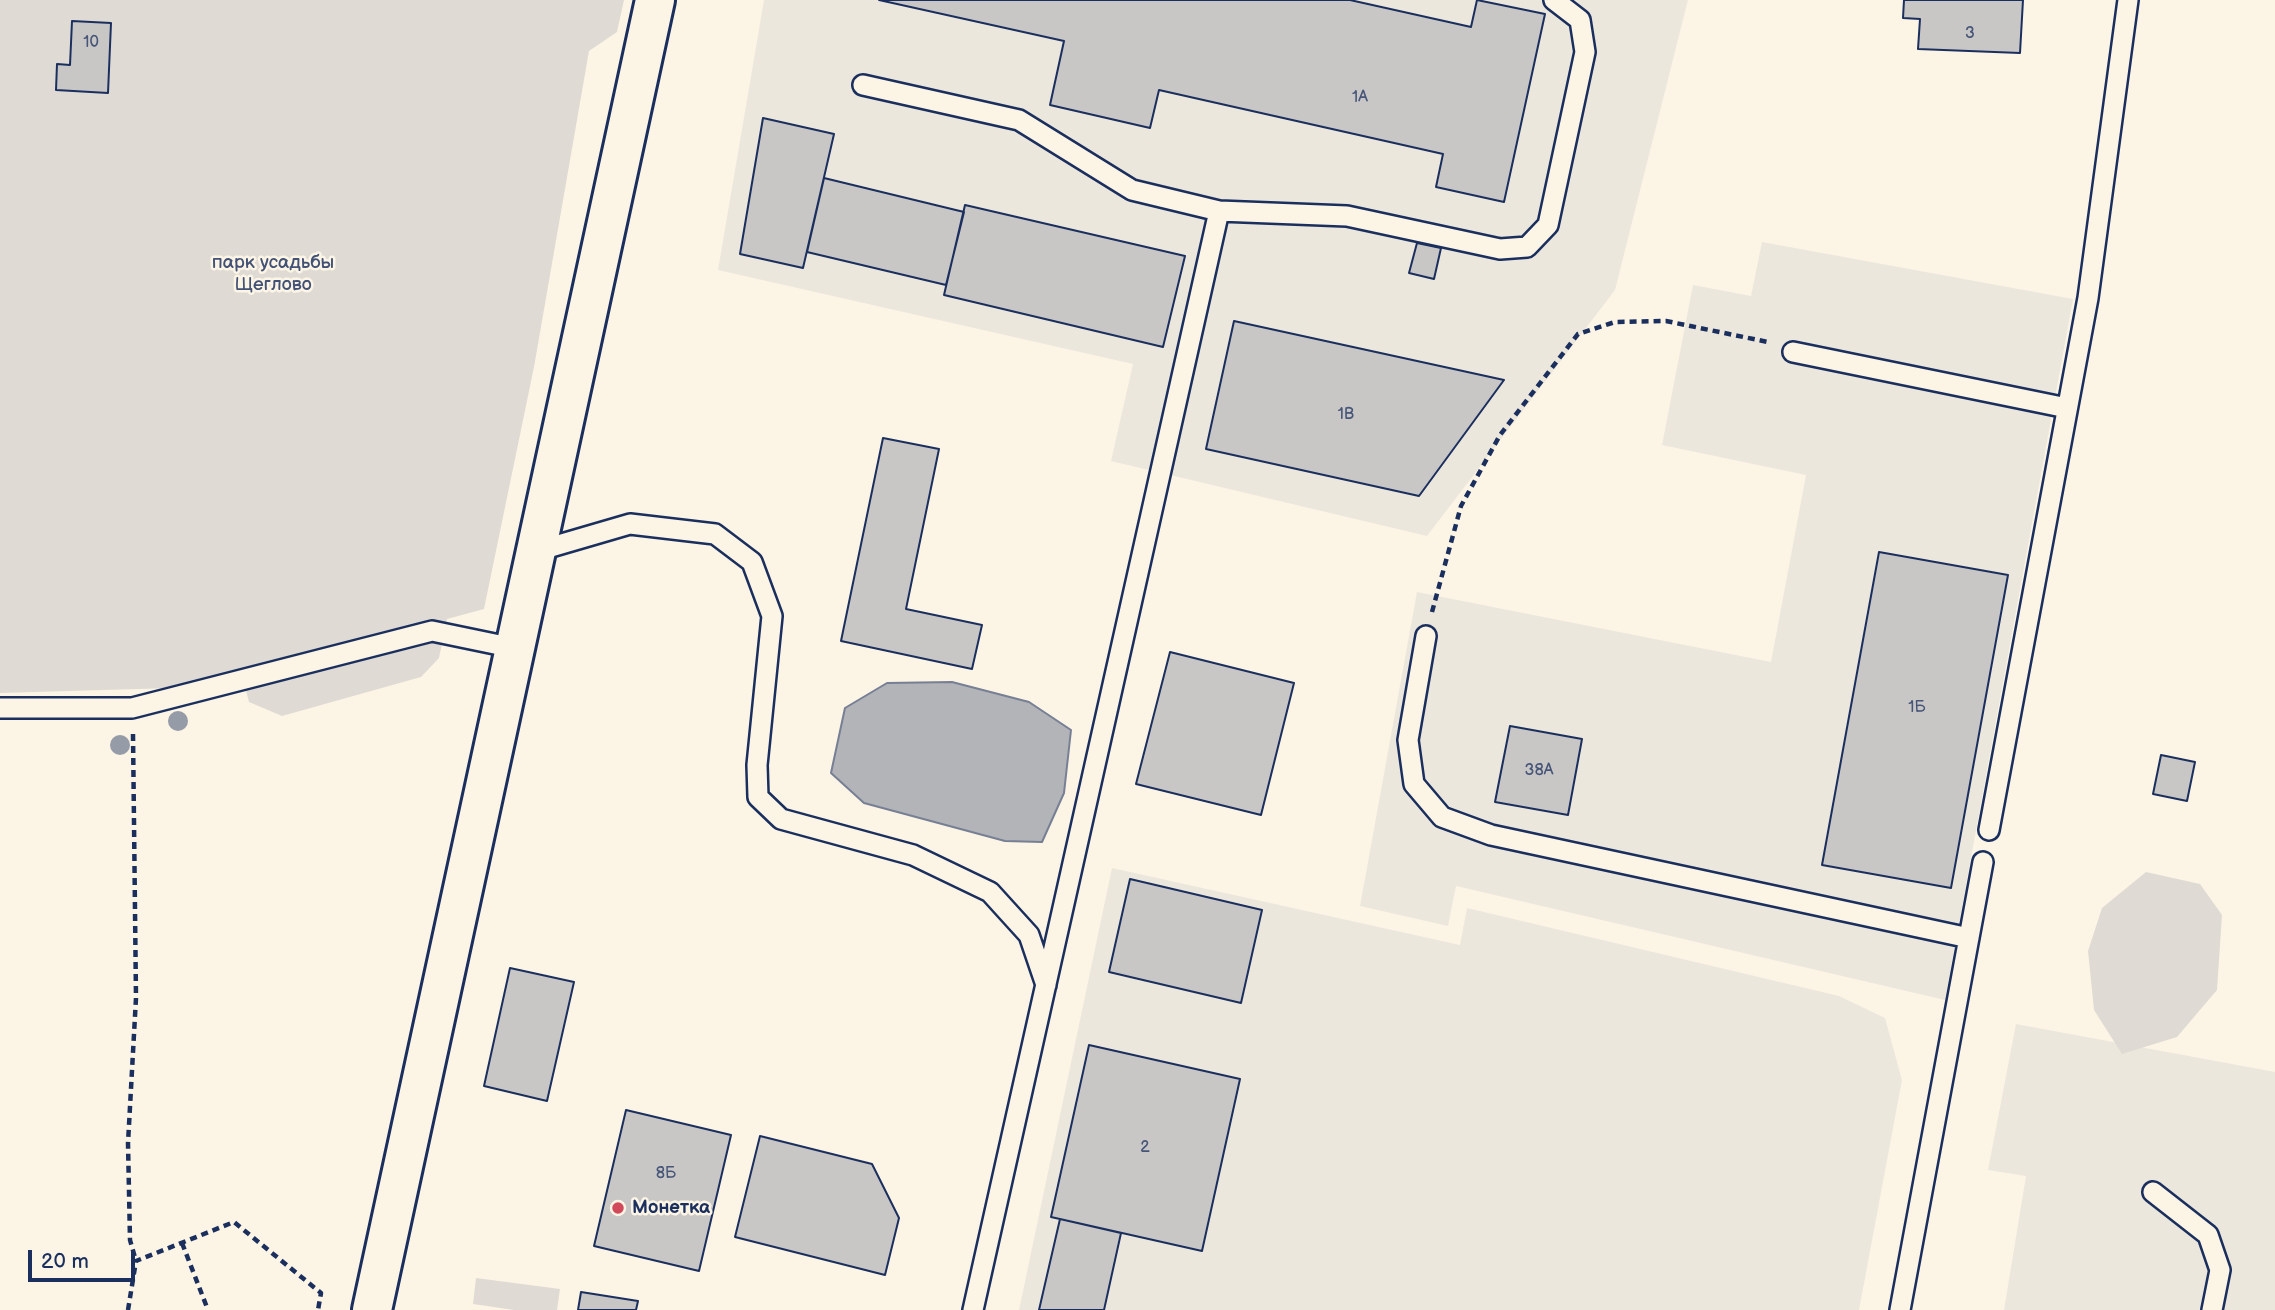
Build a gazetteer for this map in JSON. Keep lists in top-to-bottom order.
{
  "parks": ["парк усадьбы Щеглово"],
  "places": ["Монетка"],
  "house_numbers": [
    "3",
    "10",
    "1А",
    "1В",
    "1Б",
    "38А",
    "2",
    "8Б"
  ],
  "scale_bar": "20 m"
}
